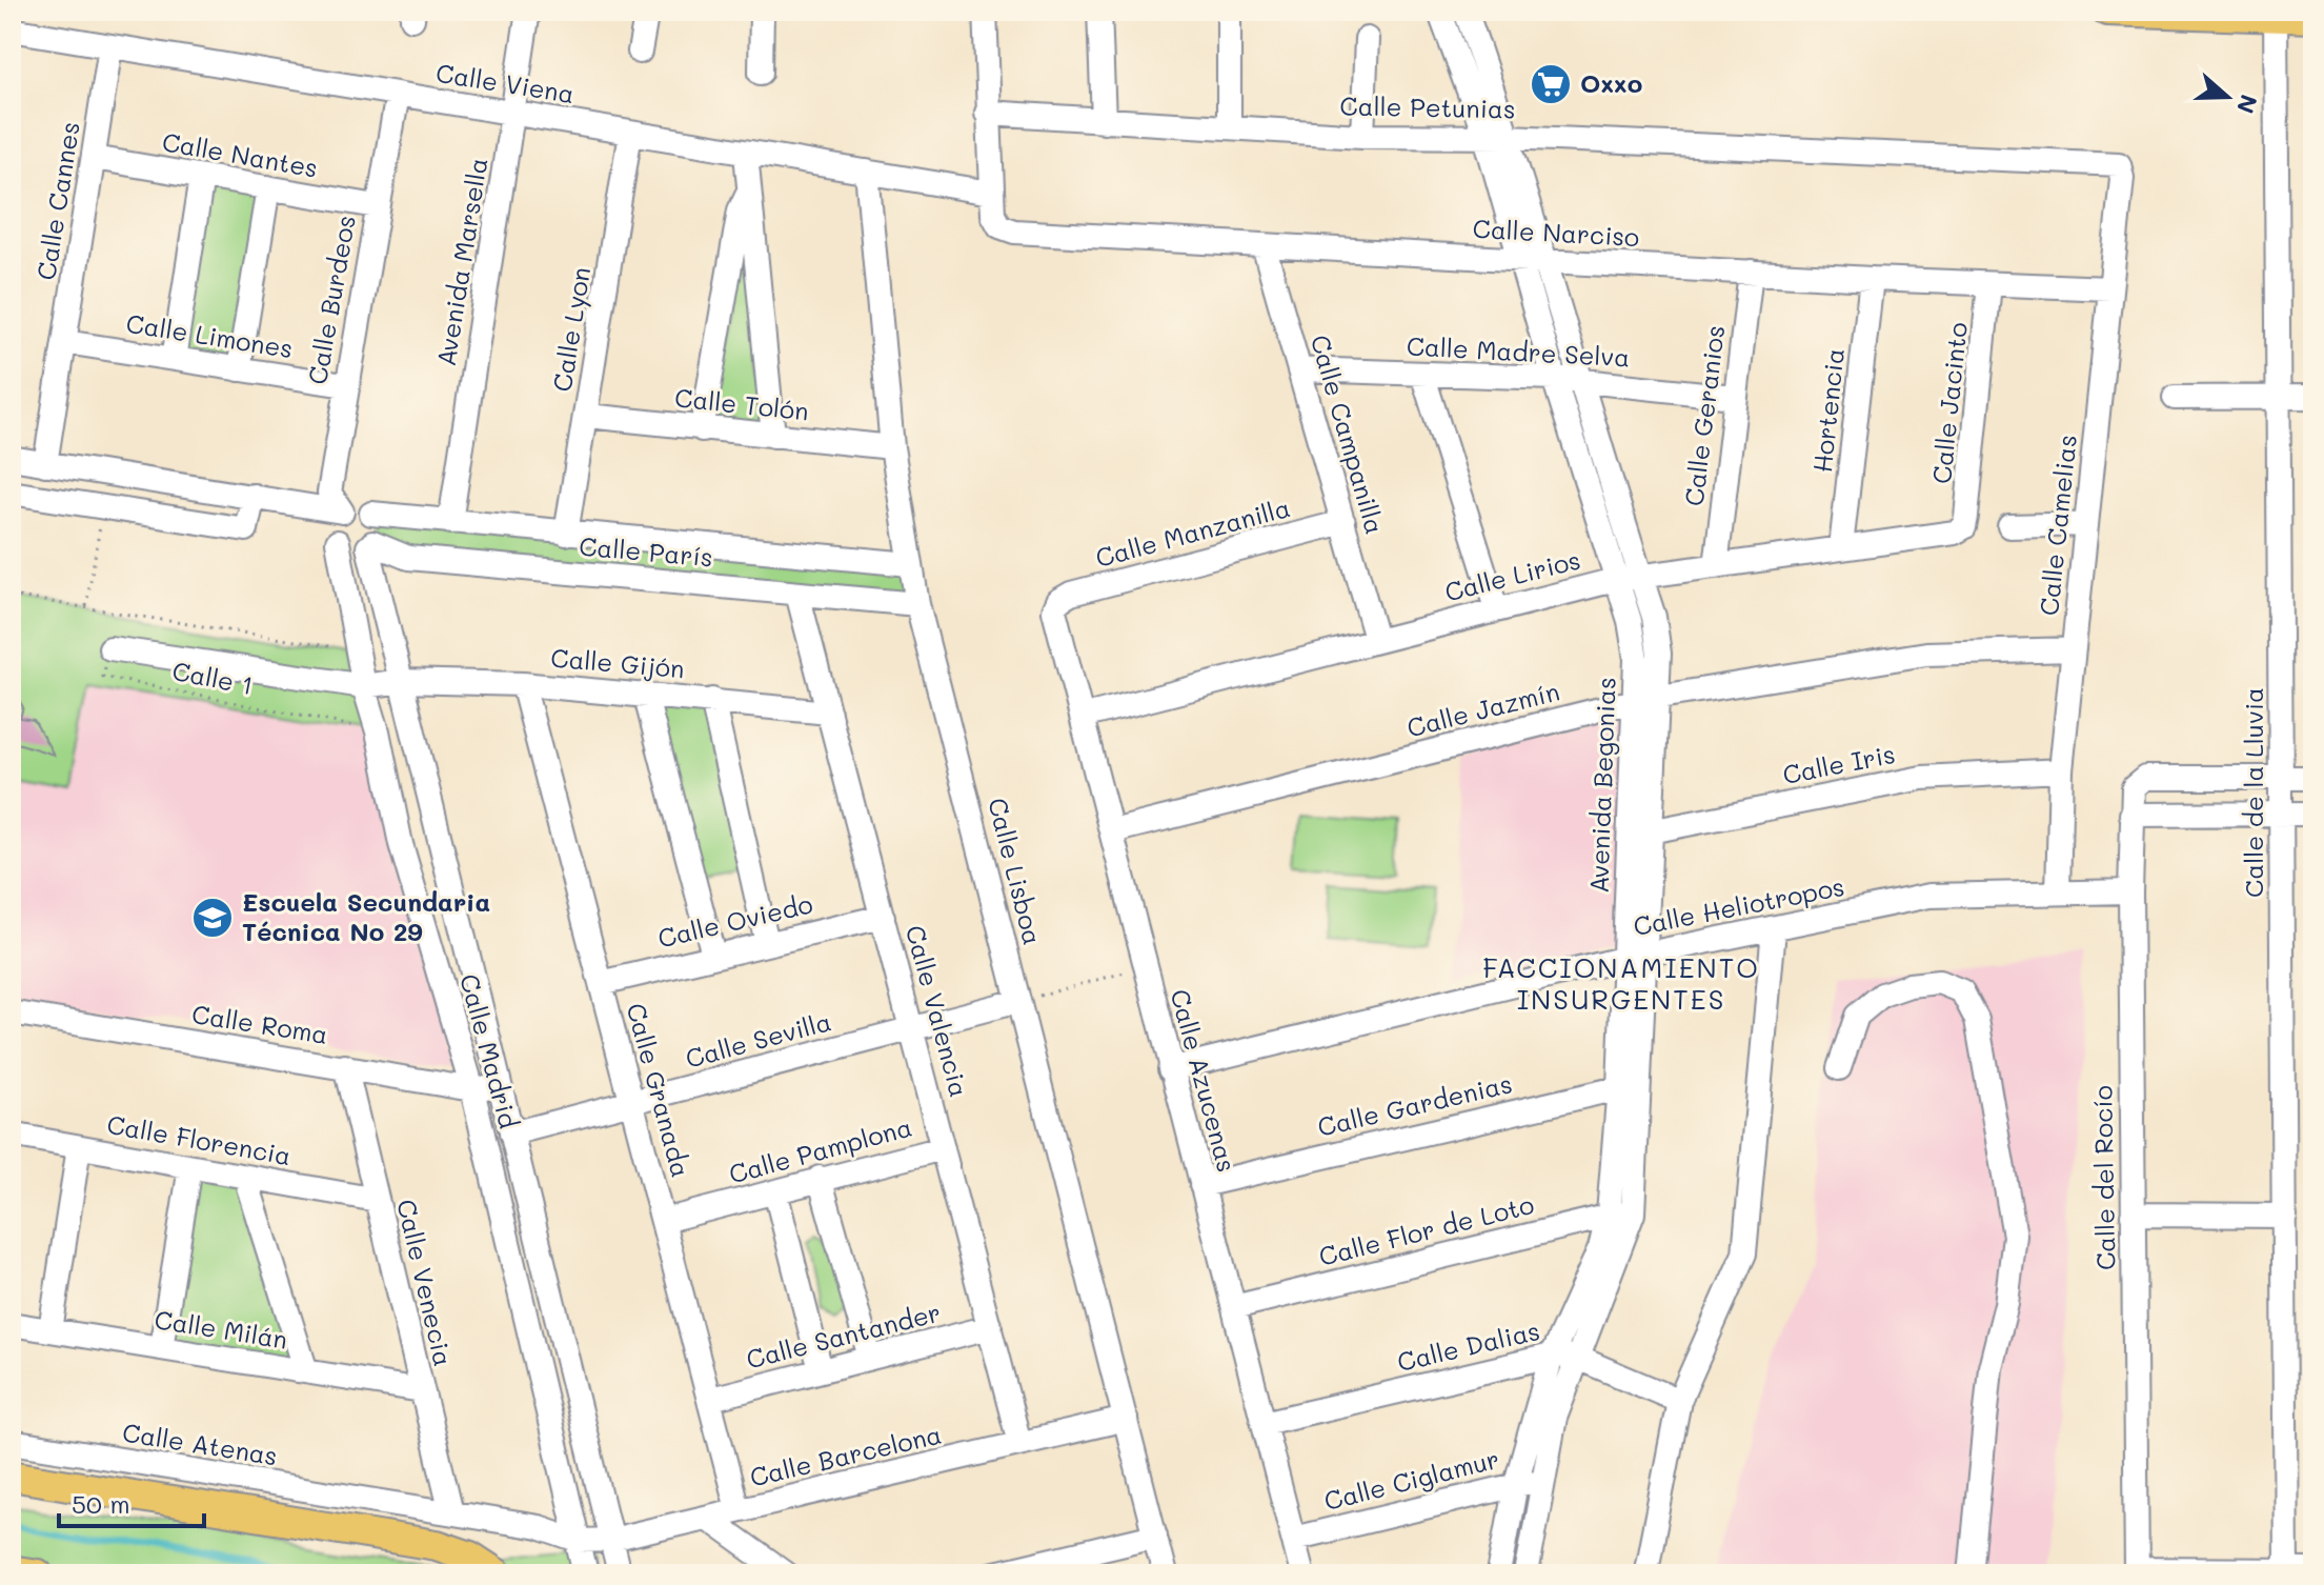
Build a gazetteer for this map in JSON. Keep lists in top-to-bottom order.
{
  "streets": {
    "street": [
      "Calle Viena",
      "Calle Petunias",
      "Calle Nantes",
      "Calle Cannes",
      "Calle Narciso",
      "Avenida Marsella",
      "Calle Burdeos",
      "Calle Lyon",
      "Calle Limones",
      "Calle Madre Selva",
      "Calle Jacinto",
      "Calle Tolón",
      "Hortencia",
      "Calle Geranios",
      "Calle Campanilla",
      "Calle Camelias",
      "Calle Manzanilla",
      "Calle París",
      "Calle Lirios",
      "Calle Gijón",
      "Calle Jazmín",
      "Calle Iris",
      "Avenida Begonias",
      "Calle de la Lluvia",
      "Calle Lisboa",
      "Calle Heliotropos",
      "Calle Oviedo",
      "Calle Valencia",
      "Calle Roma",
      "Calle Sevilla",
      "Calle Madrid",
      "Calle Azucenas",
      "Calle Granada",
      "Calle Gardenias",
      "Calle Florencia",
      "Calle Pamplona",
      "Calle del Rocío",
      "Calle Flor de Loto",
      "Calle Venecia",
      "Calle Milán",
      "Calle Santander",
      "Calle Dalias",
      "Calle Atenas",
      "Calle Barcelona",
      "Calle Ciglamur"
    ],
    "path": ["Calle 1"]
  },
  "crossings": [
    ["Calle Viena", "Calle Cannes"],
    ["Calle Viena", "Calle Narciso"],
    ["Calle Viena", "Avenida Marsella"],
    ["Calle Viena", "Calle Burdeos"],
    ["Calle Viena", "Calle Lyon"],
    ["Calle Viena", "Calle Lisboa"],
    ["Calle Petunias", "Calle Camelias"],
    ["Calle Petunias", "Avenida Begonias"],
    ["Calle Nantes", "Calle Cannes"],
    ["Calle Nantes", "Calle Burdeos"],
    ["Calle Cannes", "Calle Limones"],
    ["Calle Narciso", "Calle Jacinto"],
    ["Calle Narciso", "Hortencia"],
    ["Calle Narciso", "Calle Geranios"],
    ["Calle Narciso", "Calle Campanilla"],
    ["Calle Narciso", "Calle Camelias"],
    ["Calle Narciso", "Avenida Begonias"],
    ["Avenida Marsella", "Calle París"],
    ["Calle Burdeos", "Calle Limones"],
    ["Calle Burdeos", "Calle París"],
    ["Calle Burdeos", "Calle Madrid"],
    ["Calle Lyon", "Calle Tolón"],
    ["Calle Lyon", "Calle París"],
    ["Calle Madre Selva", "Calle Geranios"],
    ["Calle Madre Selva", "Calle Campanilla"],
    ["Calle Madre Selva", "Avenida Begonias"],
    ["Calle Jacinto", "Calle Lirios"],
    ["Calle Tolón", "Calle Lisboa"],
    ["Hortencia", "Calle Lirios"],
    ["Calle Geranios", "Calle Lirios"],
    ["Calle Campanilla", "Calle Manzanilla"],
    ["Calle Campanilla", "Calle Lirios"],
    ["Calle Camelias", "Calle Jazmín"],
    ["Calle Camelias", "Calle Iris"],
    ["Calle Camelias", "Calle Heliotropos"],
    ["Calle Manzanilla", "Calle Azucenas"],
    ["Calle París", "Calle Lisboa"],
    ["Calle París", "Calle Valencia"],
    ["Calle París", "Calle Madrid"],
    ["Calle Lirios", "Avenida Begonias"],
    ["Calle Lirios", "Calle Azucenas"],
    ["Calle Gijón", "Calle 1"],
    ["Calle Gijón", "Calle Valencia"],
    ["Calle Gijón", "Calle Madrid"],
    ["Calle Gijón", "Calle Granada"],
    ["Calle 1", "Calle Madrid"],
    ["Calle Jazmín", "Avenida Begonias"],
    ["Calle Jazmín", "Calle Azucenas"],
    ["Calle Iris", "Avenida Begonias"],
    ["Avenida Begonias", "Calle Heliotropos"],
    ["Avenida Begonias", "Calle Gardenias"],
    ["Avenida Begonias", "Calle Flor de Loto"],
    ["Avenida Begonias", "Calle Dalias"],
    ["Avenida Begonias", "Calle Ciglamur"],
    ["Calle de la Lluvia", "Calle del Rocío"],
    ["Calle Lisboa", "Calle Sevilla"],
    ["Calle Lisboa", "Calle Barcelona"],
    ["Calle Heliotropos", "Calle Azucenas"],
    ["Calle Heliotropos", "Calle del Rocío"],
    ["Calle Oviedo", "Calle Valencia"],
    ["Calle Oviedo", "Calle Granada"],
    ["Calle Valencia", "Calle Sevilla"],
    ["Calle Valencia", "Calle Pamplona"],
    ["Calle Valencia", "Calle Santander"],
    ["Calle Valencia", "Calle Barcelona"],
    ["Calle Roma", "Calle Madrid"],
    ["Calle Roma", "Calle Venecia"],
    ["Calle Sevilla", "Calle Madrid"],
    ["Calle Sevilla", "Calle Granada"],
    ["Calle Madrid", "Calle Atenas"],
    ["Calle Madrid", "Calle Barcelona"],
    ["Calle Azucenas", "Calle Gardenias"],
    ["Calle Azucenas", "Calle Flor de Loto"],
    ["Calle Azucenas", "Calle Dalias"],
    ["Calle Azucenas", "Calle Ciglamur"],
    ["Calle Granada", "Calle Pamplona"],
    ["Calle Granada", "Calle Santander"],
    ["Calle Granada", "Calle Barcelona"],
    ["Calle Florencia", "Calle Venecia"],
    ["Calle Venecia", "Calle Milán"],
    ["Calle Venecia", "Calle Atenas"],
    ["Calle Atenas", "Calle Barcelona"]
  ],
  "districts": ["FACCIONAMIENTO INSURGENTES"],
  "places": {
    "supermarket": ["Oxxo"],
    "school or university": ["Escuela Secundaria Técnica No 29"]
  },
  "scale_bar": "50 m",
  "north": "right"
}
